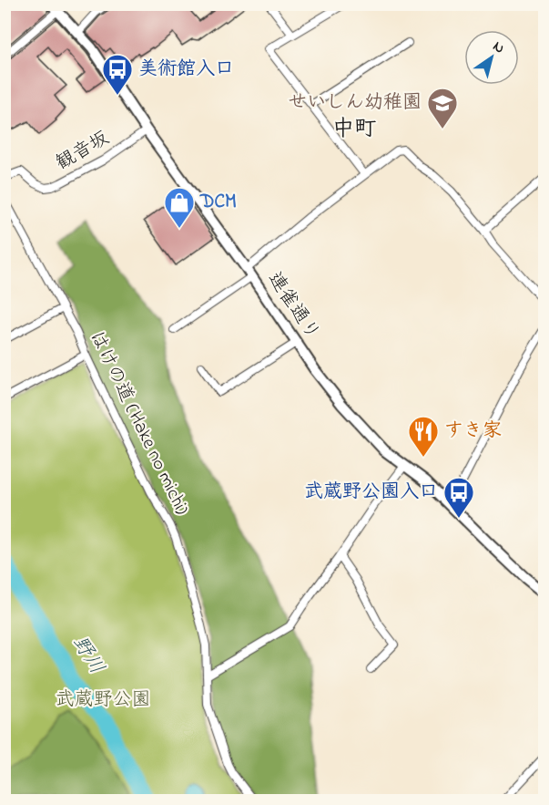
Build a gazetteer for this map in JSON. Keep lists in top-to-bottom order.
{
  "streets": {
    "main road": ["連雀通り"],
    "street": ["観音坂", "はけの道 (Hake no michi)"]
  },
  "crossings": [
    ["観音坂", "連雀通り"]
  ],
  "districts": ["中町"],
  "water": ["野川"],
  "parks": ["武蔵野公園"],
  "places": {
    "bus stop": ["美術館入口", "武蔵野公園入口"],
    "school or university": ["せいしん幼稚園"],
    "shop": ["DCM"],
    "restaurant": ["すき家"]
  },
  "north": "top right"
}
